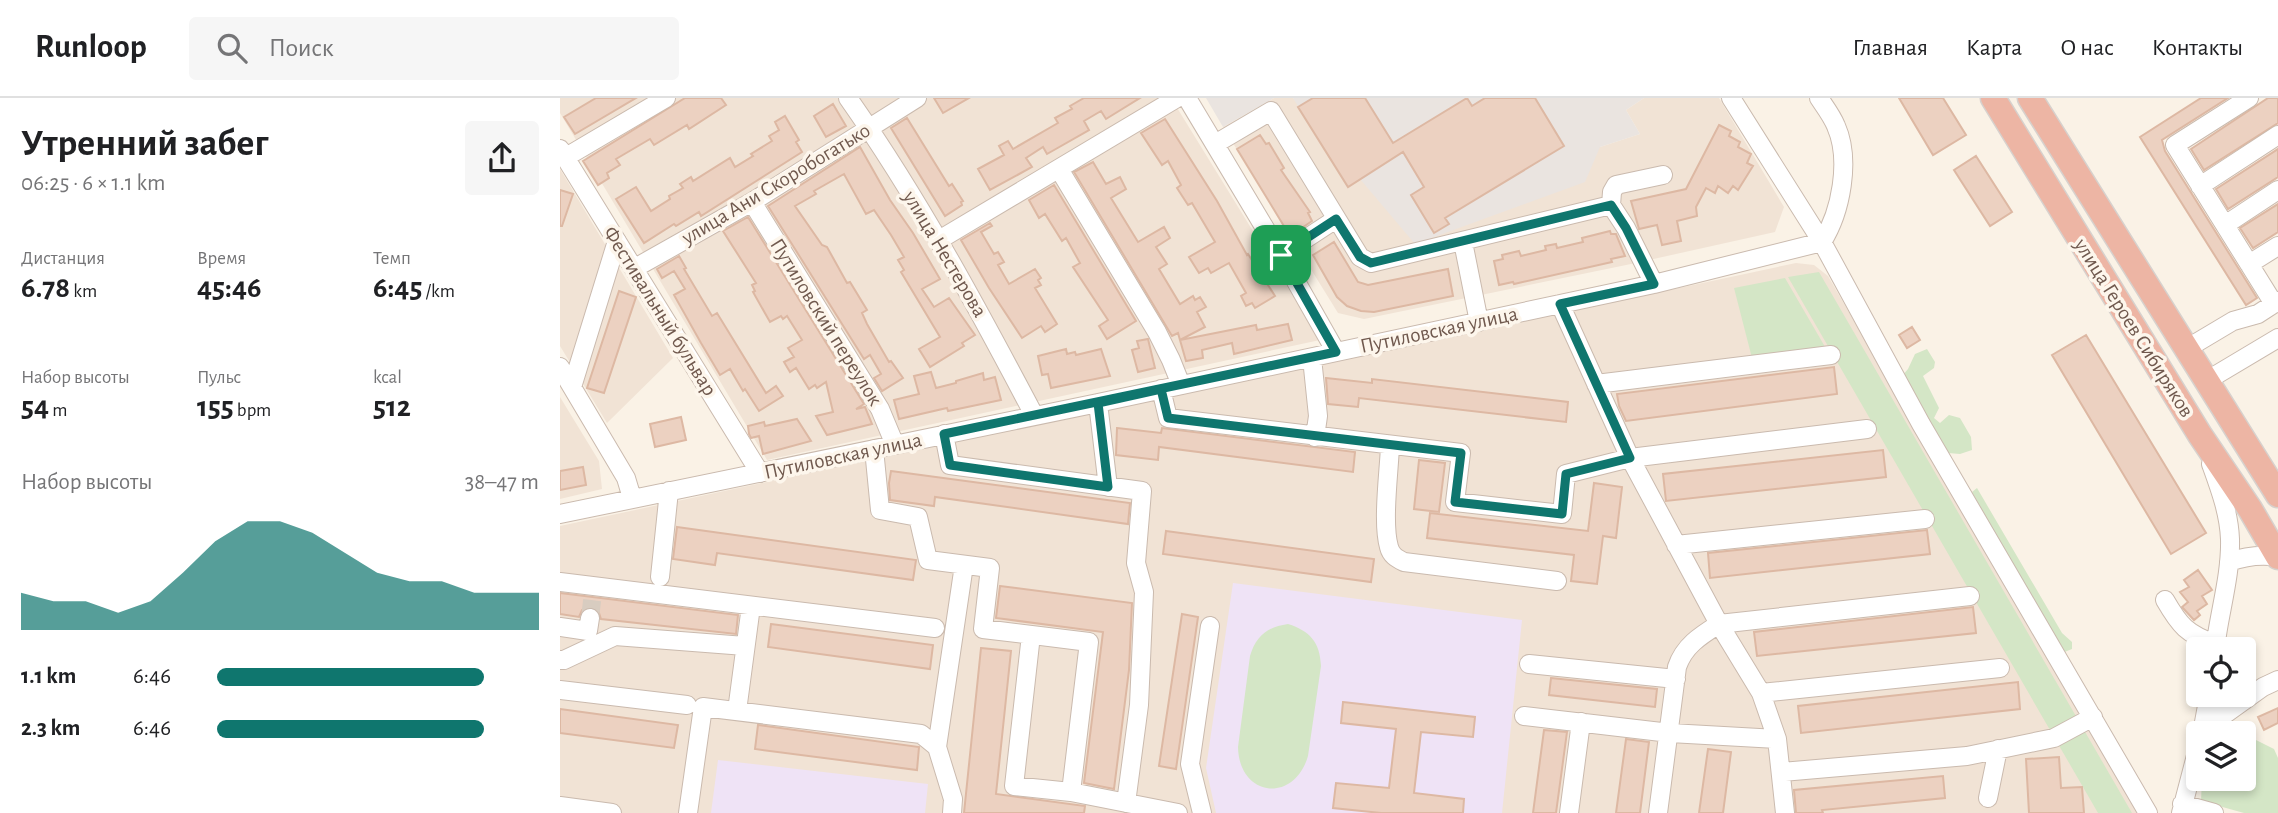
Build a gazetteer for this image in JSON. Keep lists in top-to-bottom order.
{
  "streets": {
    "highway": ["улица Героев Сибиряков"],
    "street": [
      "улица Ани Скоробогатько",
      "улица Нестерова",
      "Фестивальный бульвар",
      "Путиловский переулок",
      "Путиловская улица"
    ]
  },
  "crossings": [
    ["улица Ани Скоробогатько", "улица Нестерова"],
    ["улица Ани Скоробогатько", "Фестивальный бульвар"],
    ["улица Ани Скоробогатько", "Путиловский переулок"],
    ["улица Нестерова", "Путиловская улица"],
    ["Фестивальный бульвар", "Путиловская улица"],
    ["Путиловский переулок", "Путиловская улица"]
  ],
  "page": {
    "header": "Runloop",
    "search": "Поиск",
    "nav": [
      "Главная",
      "Карта",
      "О нас",
      "Контакты"
    ],
    "heading": ["Утренний забег", "06:25 · 6 × 1.1 km"],
    "stats": [
      ["Дистанция", "6.78 km"],
      ["Время", "45:46"],
      ["Темп", "6:45 /km"],
      ["Набор высоты", "54 m"],
      ["Пульс", "155 bpm"],
      ["kcal", "512"]
    ],
    "chart": ["Набор высоты", "38–47 m"],
    "list": [
      {
        "name": "1.1 km",
        "note": "6:46"
      },
      {
        "name": "2.3 km",
        "note": "6:46"
      }
    ]
  }
}
